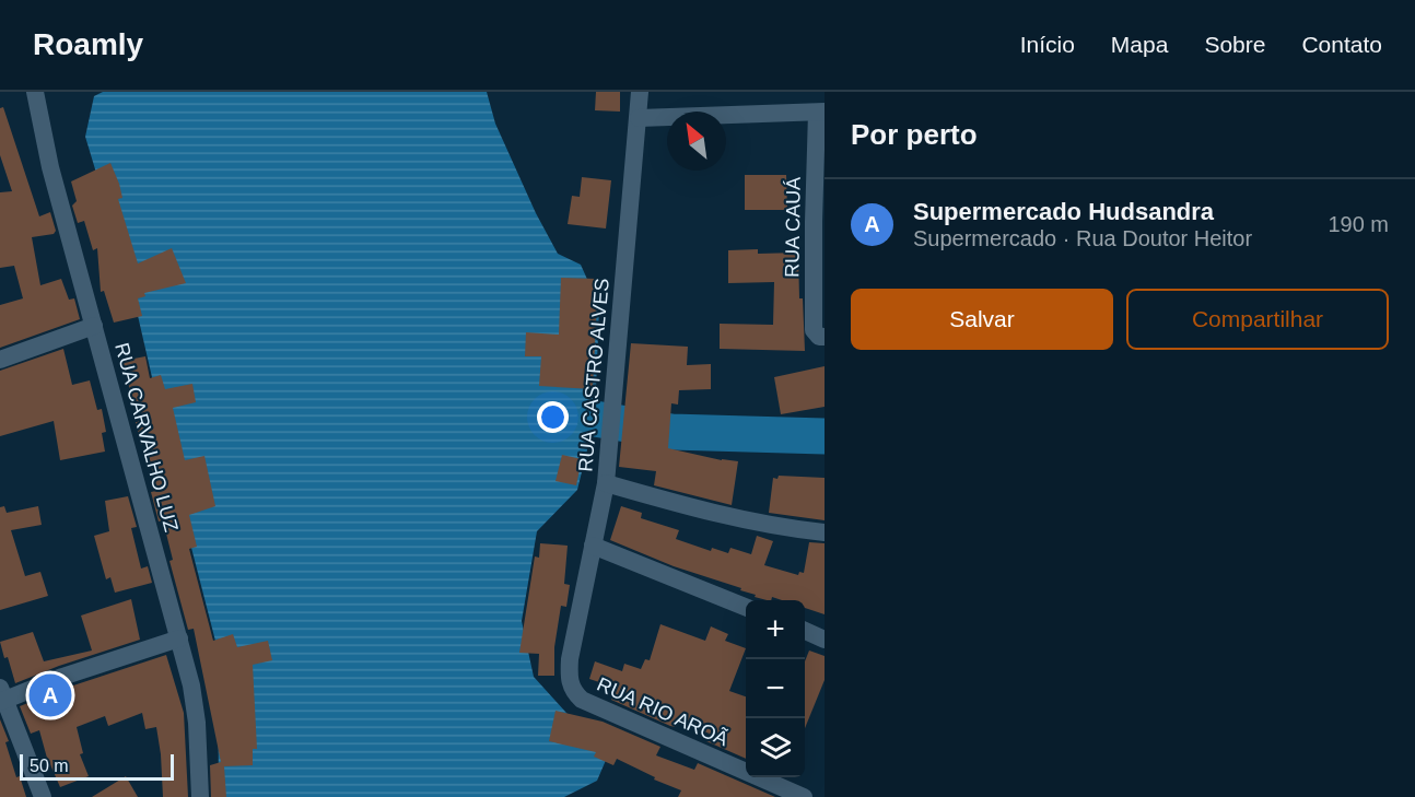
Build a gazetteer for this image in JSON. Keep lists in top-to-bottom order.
{
  "streets": {
    "street": [
      "RUA CAUÁ",
      "RUA CASTRO ALVES",
      "RUA CARVALHO LUZ",
      "RUA RIO AROÃ"
    ]
  },
  "crossings": [
    ["RUA CASTRO ALVES", "RUA RIO AROÃ"]
  ],
  "scale_bar": "50 m",
  "north": "top left",
  "page": {
    "header": "Roamly",
    "nav": [
      "Início",
      "Mapa",
      "Sobre",
      "Contato"
    ],
    "heading": "Por perto",
    "list": [
      {
        "mark": "A",
        "name": "Supermercado Hudsandra",
        "note": "Supermercado · Rua Doutor Heitor",
        "value": "190 m"
      }
    ],
    "buttons": ["Salvar", "Compartilhar"],
    "map_buttons": ["+", "−"],
    "pins": "A",
    "scale": "50 m"
  }
}
